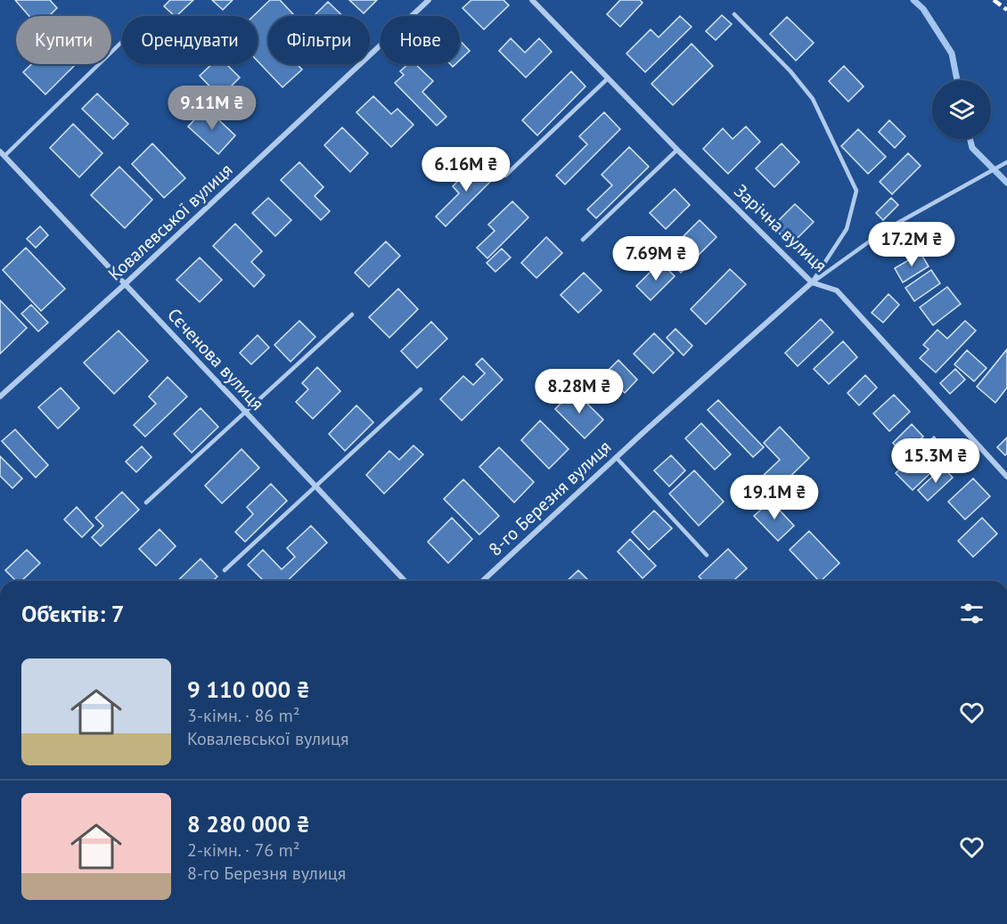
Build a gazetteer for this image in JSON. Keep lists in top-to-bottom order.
{
  "streets": {
    "street": [
      "Ковалевської вулиця",
      "Зарічна вулиця",
      "Сєченова вулиця",
      "8-го Березня вулиця"
    ]
  },
  "crossings": [
    ["Ковалевської вулиця", "Сєченова вулиця"],
    ["Зарічна вулиця", "8-го Березня вулиця"]
  ],
  "page": {
    "chip": [
      "Купити",
      "Орендувати",
      "Фільтри",
      "Нове"
    ],
    "price": [
      "9.11M ₴",
      "6.16M ₴",
      "17.2M ₴",
      "7.69M ₴",
      "8.28M ₴",
      "15.3M ₴",
      "19.1M ₴"
    ],
    "heading": "Об’єктів: 7",
    "list": [
      {
        "name": "9 110 000 ₴",
        "note": "3-кімн. · 86 m² · Ковалевської вулиця"
      },
      {
        "name": "8 280 000 ₴",
        "note": "2-кімн. · 76 m² · 8-го Березня вулиця"
      }
    ]
  }
}
